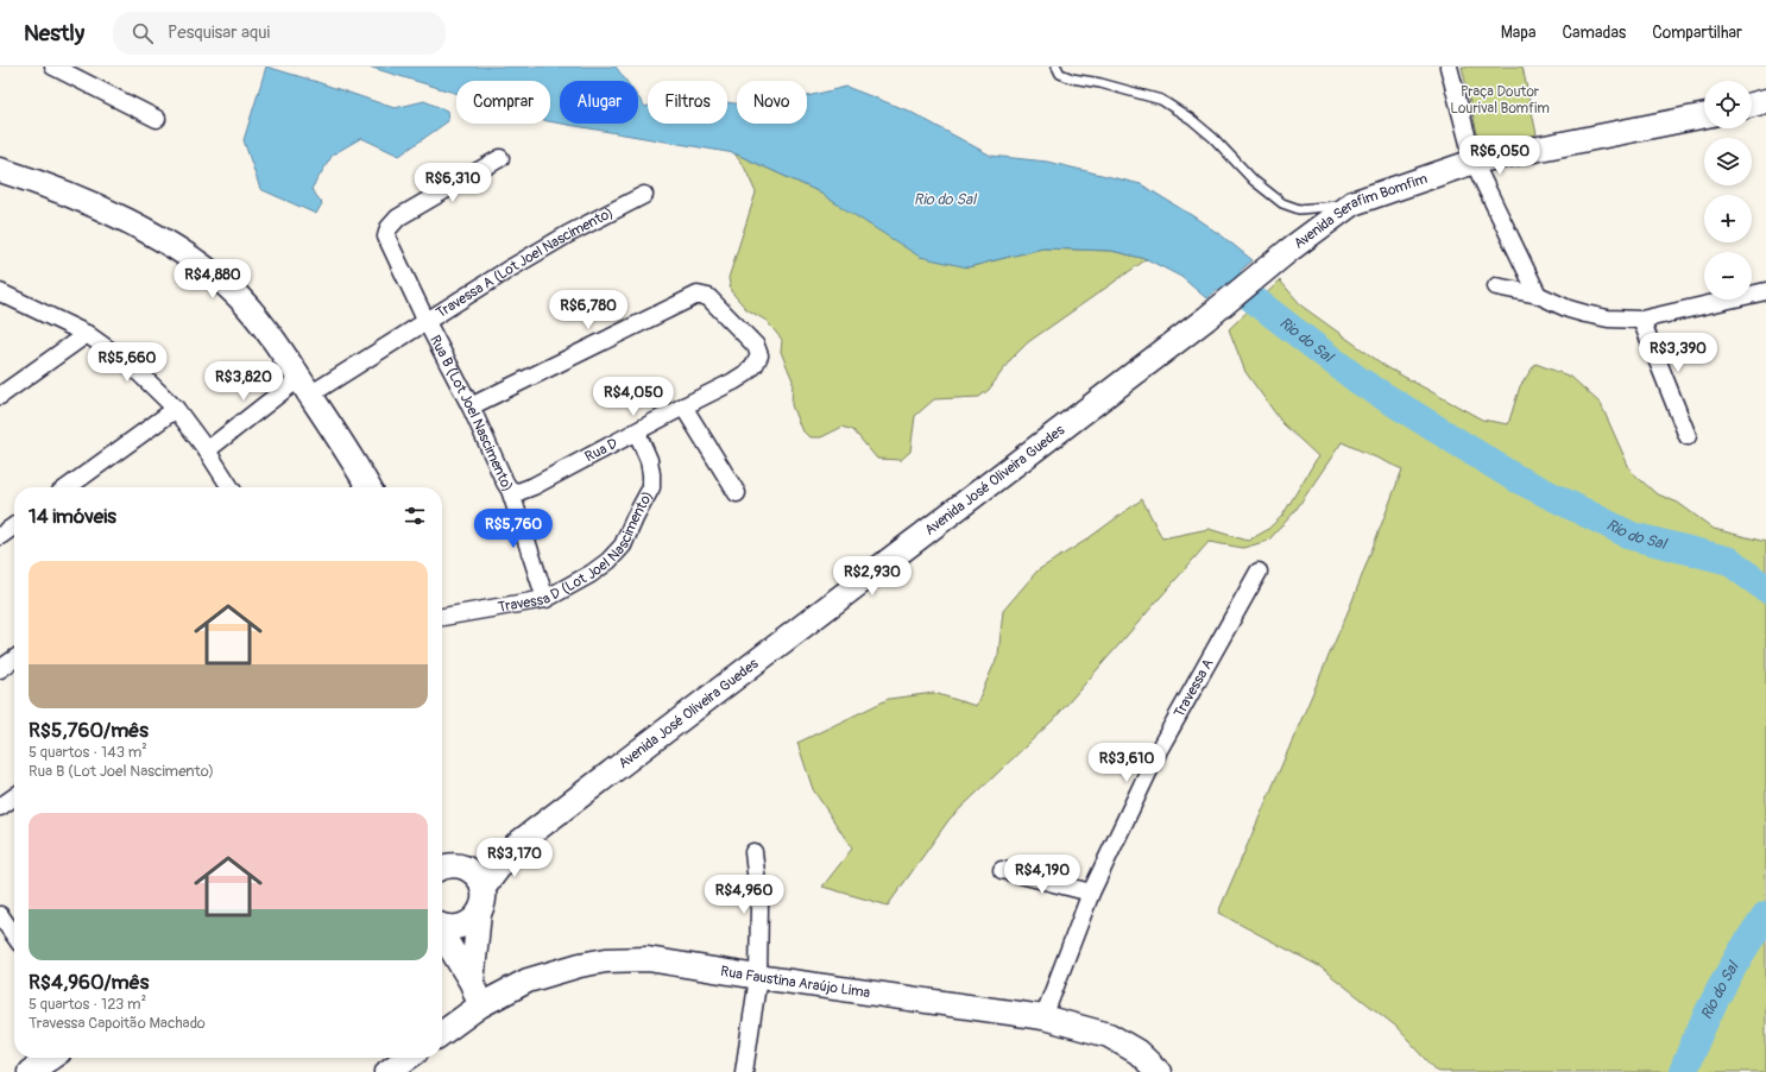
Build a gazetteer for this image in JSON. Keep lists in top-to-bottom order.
{
  "streets": {
    "street": [
      "Avenida Serafim Bomfim",
      "Travessa A (Lot Joel Nascimento)",
      "Rua B (Lot Joel Nascimento)",
      "Rua D",
      "Avenida José Oliveira Guedes",
      "Travessa D (Lot Joel Nascimento)",
      "Travessa A",
      "Rua Faustina Araújo Lima"
    ]
  },
  "crossings": [
    ["Avenida Serafim Bomfim", "Avenida José Oliveira Guedes"],
    ["Travessa A (Lot Joel Nascimento)", "Rua B (Lot Joel Nascimento)"],
    ["Rua B (Lot Joel Nascimento)", "Rua D"],
    ["Rua B (Lot Joel Nascimento)", "Travessa D (Lot Joel Nascimento)"],
    ["Rua D", "Travessa D (Lot Joel Nascimento)"],
    ["Travessa A", "Rua Faustina Araújo Lima"]
  ],
  "water": ["Rio do Sal"],
  "parks": ["Praça Doutor Lourival Bomfim"],
  "page": {
    "header": "Nestly",
    "search": "Pesquisar aqui",
    "nav": ["Mapa", "Camadas", "Compartilhar"],
    "map_buttons": ["+", "−"],
    "chip": [
      "Comprar",
      "Alugar",
      "Filtros",
      "Novo"
    ],
    "price": [
      "R$6,050",
      "R$6,310",
      "R$4,880",
      "R$6,780",
      "R$3,390",
      "R$5,660",
      "R$3,820",
      "R$4,050",
      "R$5,760",
      "R$2,930",
      "R$3,610",
      "R$3,170",
      "R$4,190",
      "R$4,960"
    ],
    "heading": "14 imóveis",
    "list": [
      {
        "name": "R$5,760/mês",
        "note": "5 quartos · 143 m² · Rua B (Lot Joel Nascimento)"
      },
      {
        "name": "R$4,960/mês",
        "note": "5 quartos · 123 m² · Travessa Capoitão Machado"
      }
    ]
  }
}
